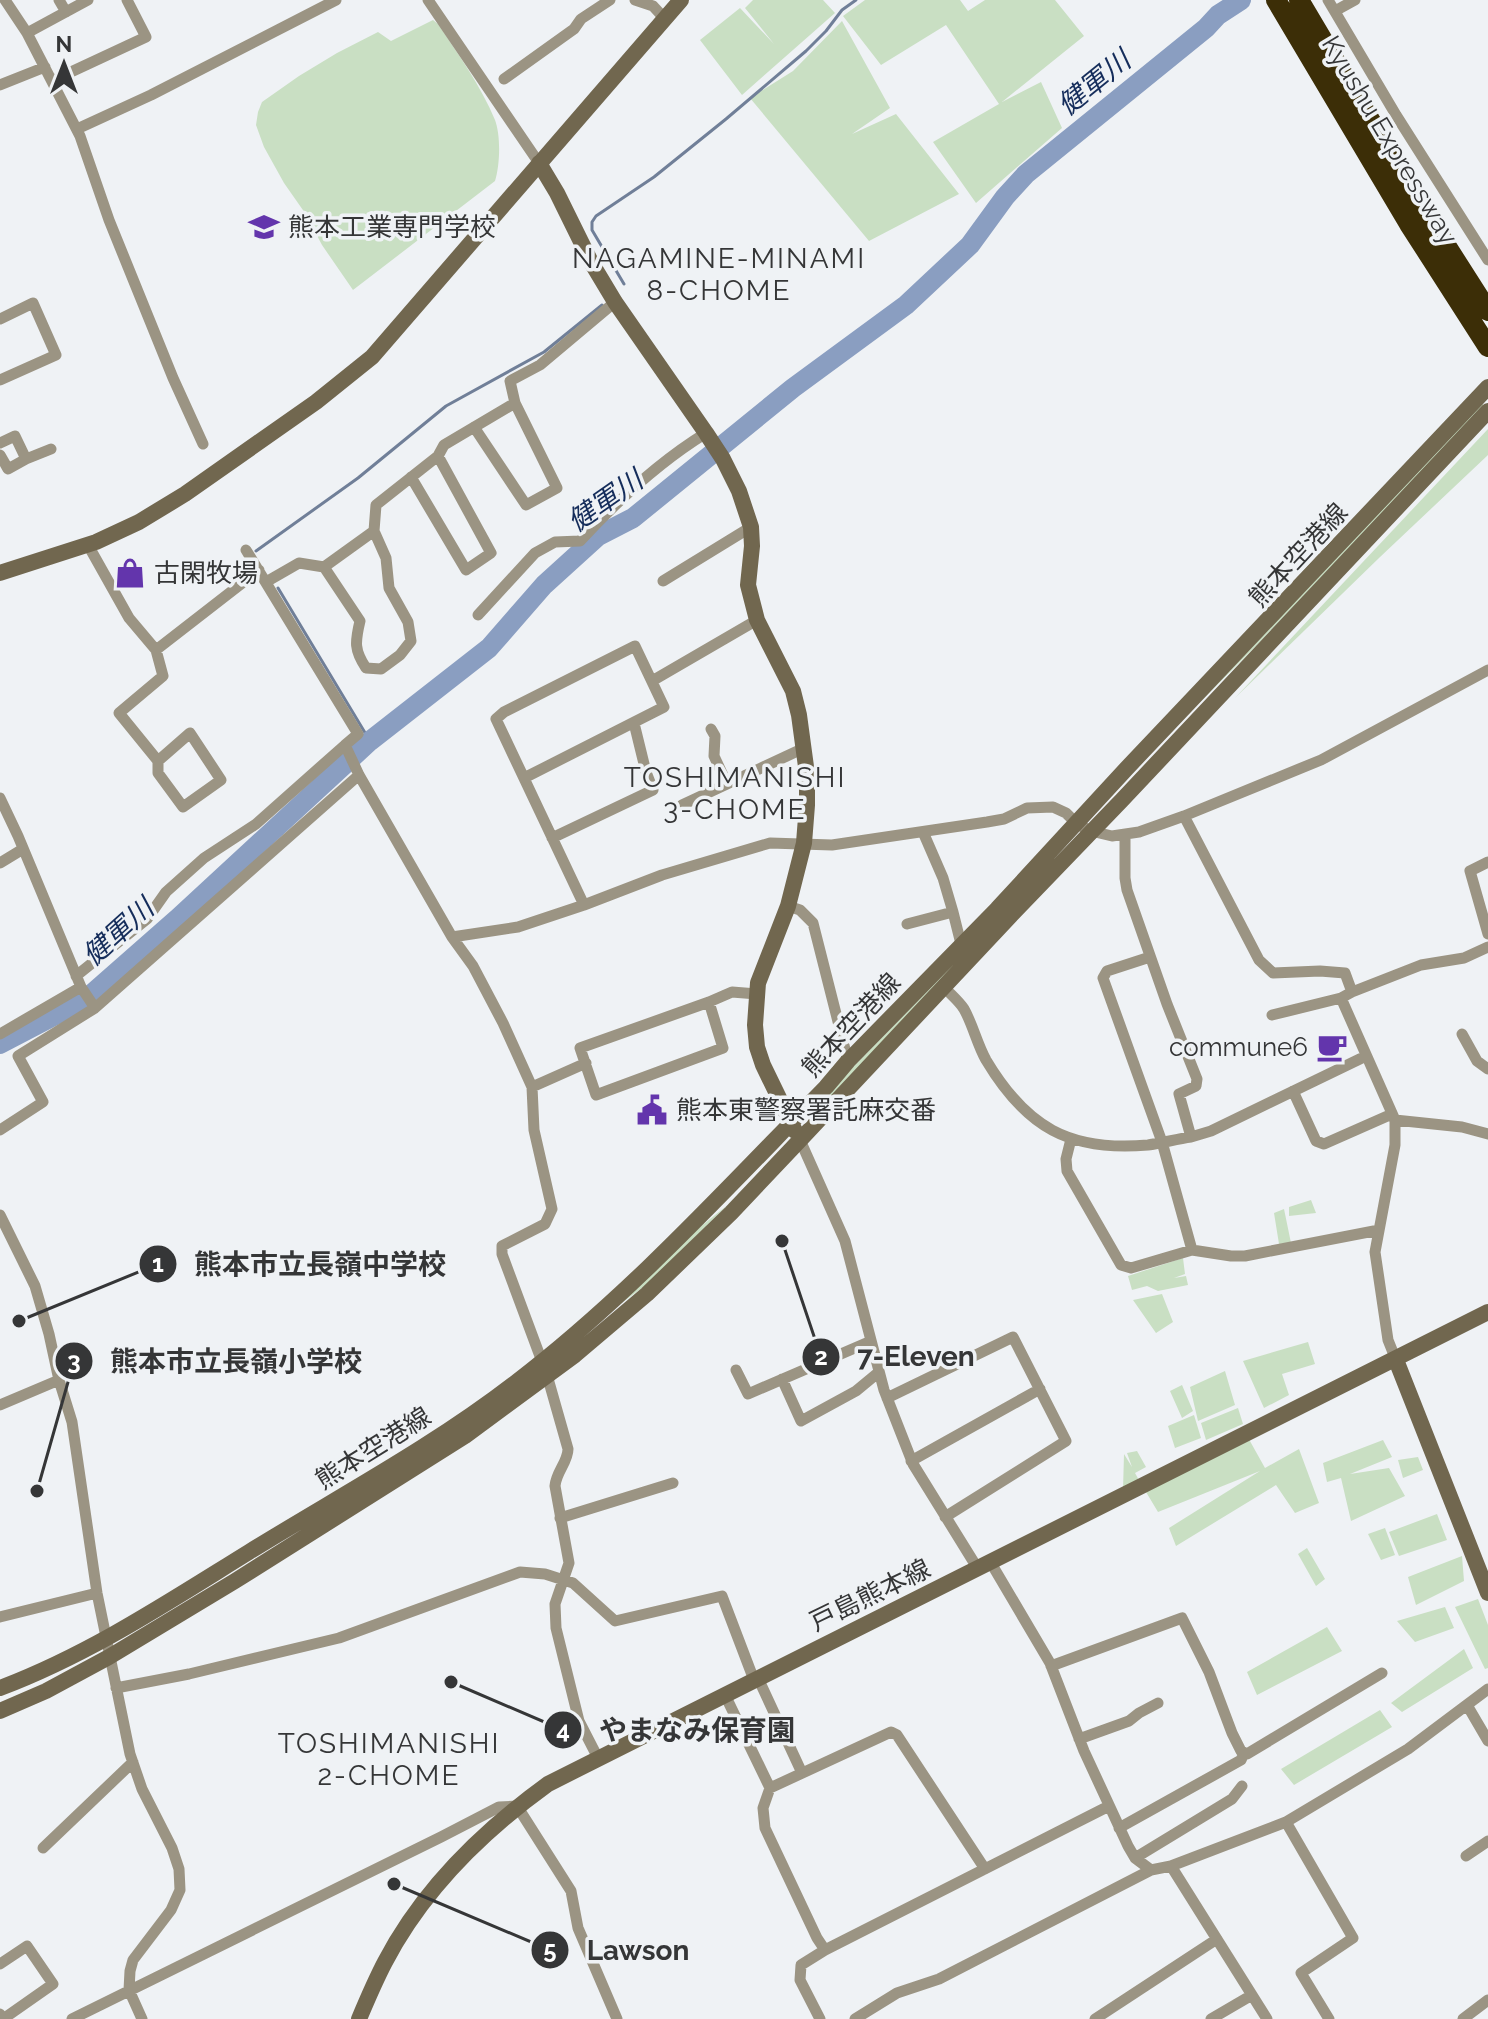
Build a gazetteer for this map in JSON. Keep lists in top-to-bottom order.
{
  "streets": {
    "highway": ["Kyushu Expressway"],
    "main road": ["熊本空港線", "戸島熊本線"]
  },
  "districts": ["NAGAMINE-MINAMI 8-CHOME", "TOSHIMANISHI 3-CHOME", "TOSHIMANISHI 2-CHOME"],
  "water": ["健軍川"],
  "places": {
    "school or university": ["熊本工業専門学校"],
    "shop": ["古閑牧場"],
    "cafe": ["commune6"],
    "public building": ["熊本東警察署託麻交番"],
    "other": [
      "7-Eleven",
      "熊本市立長嶺中学校",
      "熊本市立長嶺小学校",
      "やまなみ保育園",
      "Lawson"
    ]
  },
  "north": "top"
}
